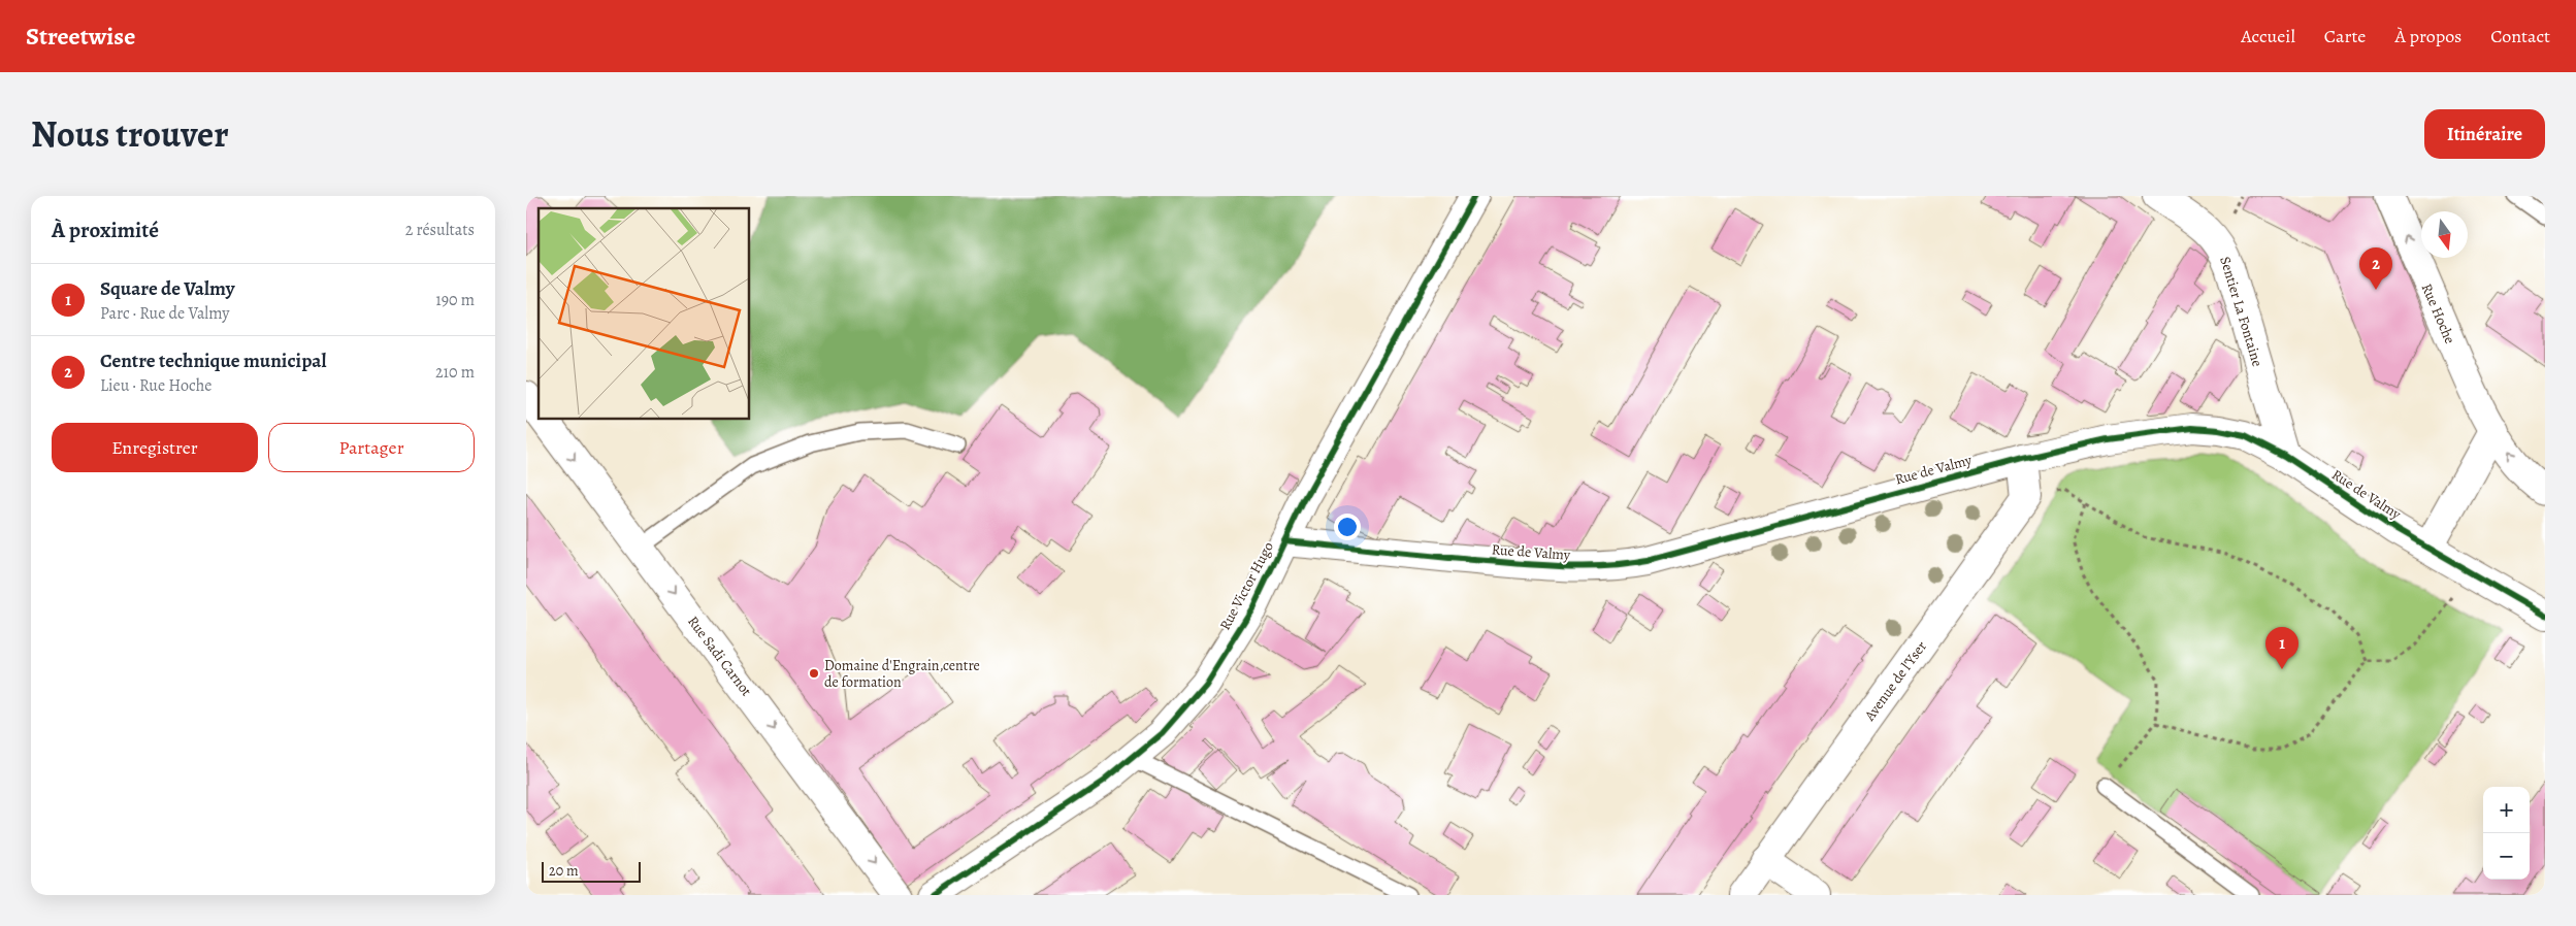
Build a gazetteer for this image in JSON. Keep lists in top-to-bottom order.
{
  "streets": {
    "street": [
      "Sentier La Fontaine",
      "Rue Hoche",
      "Rue de Valmy",
      "Rue Victor Hugo",
      "Rue Sadi Carnot",
      "Avenue de l'Yser"
    ]
  },
  "crossings": [
    ["Sentier La Fontaine", "Rue de Valmy"],
    ["Rue de Valmy", "Rue Victor Hugo"]
  ],
  "one_way": ["Rue Hoche", "Rue Sadi Carnot"],
  "places": ["Domaine d'Engrain,centre de formation"],
  "scale_bar": "20 m",
  "north": "bottom",
  "page": {
    "header": "Streetwise",
    "nav": [
      "Accueil",
      "Carte",
      "À propos",
      "Contact"
    ],
    "title": "Nous trouver",
    "buttons": [
      "Itinéraire",
      ["Enregistrer", "Partager"]
    ],
    "heading": ["À proximité", "2 résultats"],
    "pins": ["2", "1"],
    "list": [
      {
        "mark": "1",
        "name": "Square de Valmy",
        "note": "Parc · Rue de Valmy",
        "value": "190 m"
      },
      {
        "mark": "2",
        "name": "Centre technique municipal",
        "note": "Lieu · Rue Hoche",
        "value": "210 m"
      }
    ],
    "map_buttons": ["+", "−"],
    "scale": "20 m"
  }
}
